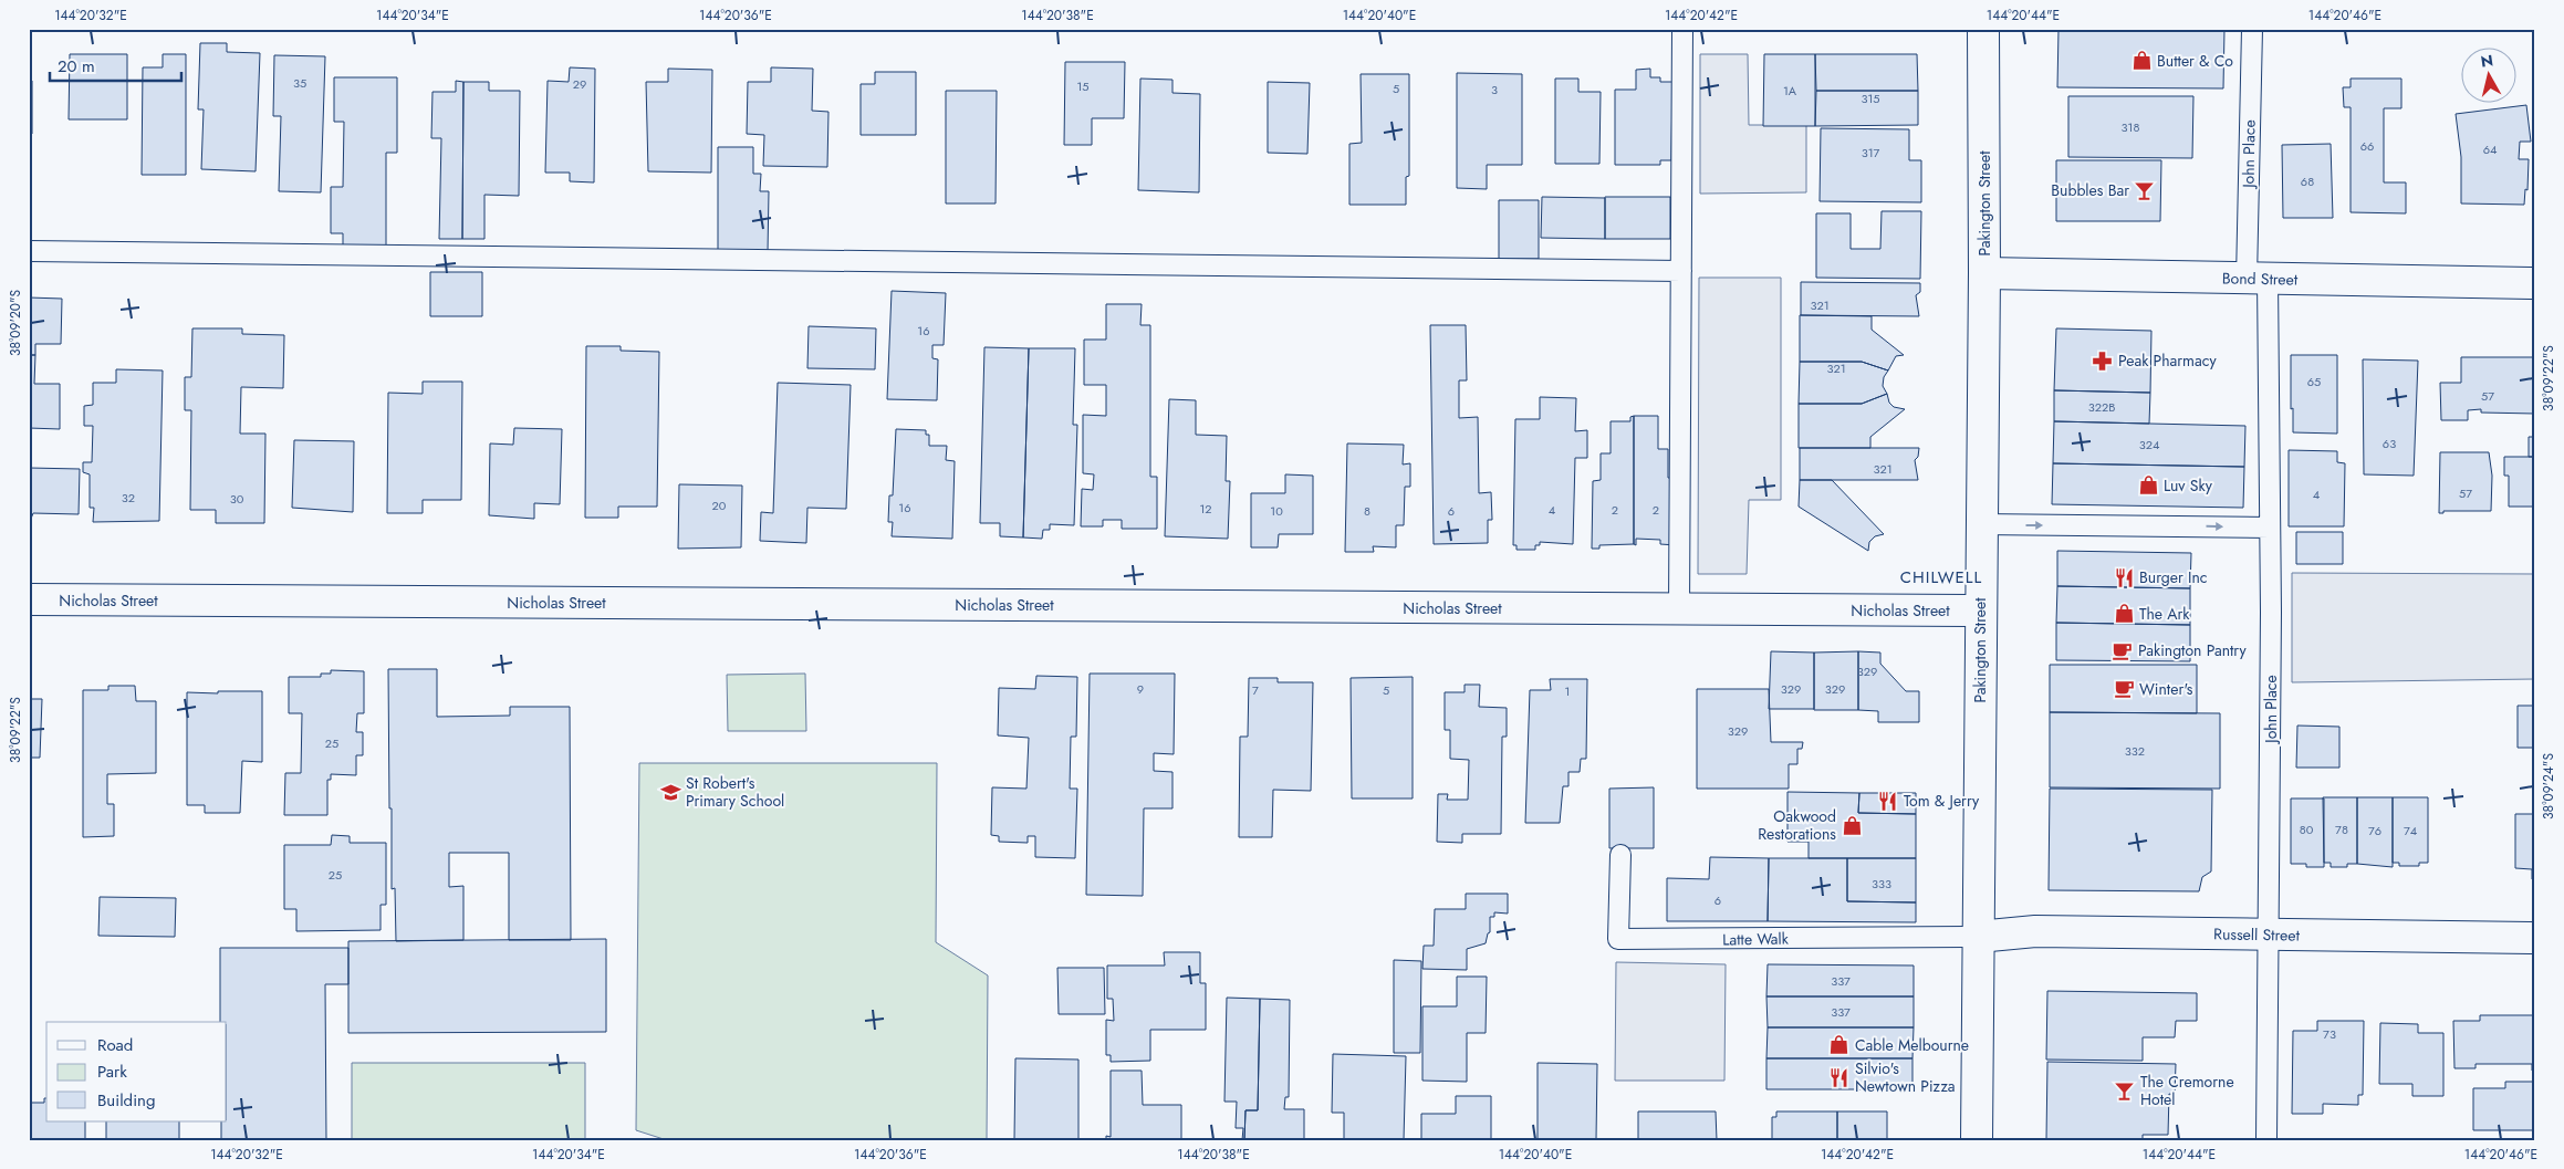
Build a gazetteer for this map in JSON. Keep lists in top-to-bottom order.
{
  "streets": {
    "street": [
      "Pakington Street",
      "Bond Street",
      "Nicholas Street",
      "Russell Street"
    ],
    "lane": ["John Place", "Latte Walk"]
  },
  "crossings": [
    ["John Place", "Bond Street"],
    ["John Place", "Russell Street"],
    ["Pakington Street", "Bond Street"],
    ["Pakington Street", "Nicholas Street"],
    ["Pakington Street", "Russell Street"],
    ["Pakington Street", "Latte Walk"],
    ["Russell Street", "Latte Walk"]
  ],
  "districts": ["CHILWELL"],
  "places": {
    "shop": [
      "Butter & Co",
      "Luv Sky",
      "The Ark",
      "Oakwood Restorations",
      "Cable Melbourne"
    ],
    "bar": ["Bubbles Bar", "The Cremorne Hotel"],
    "pharmacy": ["Peak Pharmacy"],
    "restaurant": ["Burger Inc", "Tom & Jerry", "Silvio's Newtown Pizza"],
    "cafe": ["Pakington Pantry", "Winter's"],
    "school or university": ["St Robert's Primary School"]
  },
  "house_numbers": [
    "35",
    "29",
    "15",
    "5",
    "3",
    "1A",
    "315",
    "318",
    "66",
    "64",
    "317",
    "68",
    "321",
    "16",
    "321",
    "65",
    "57",
    "322B",
    "63",
    "324",
    "321",
    "57",
    "4",
    "32",
    "30",
    "20",
    "16",
    "12",
    "4",
    "2",
    "2",
    "10",
    "8",
    "6",
    "329",
    "9",
    "329",
    "329",
    "7",
    "5",
    "1",
    "329",
    "25",
    "332",
    "80",
    "78",
    "76",
    "74",
    "25",
    "333",
    "6",
    "337",
    "337",
    "73"
  ],
  "legend": ["Road", "Park", "Building"],
  "scale_bar": "20 m",
  "north": "top",
  "coordinates": [
    "144°20'32\"E",
    "144°20'34\"E",
    "144°20'36\"E",
    "144°20'38\"E",
    "144°20'40\"E",
    "144°20'42\"E",
    "144°20'44\"E",
    "144°20'46\"E",
    "38°09'20\"S",
    "38°09'22\"S",
    "38°09'24\"S"
  ]
}
